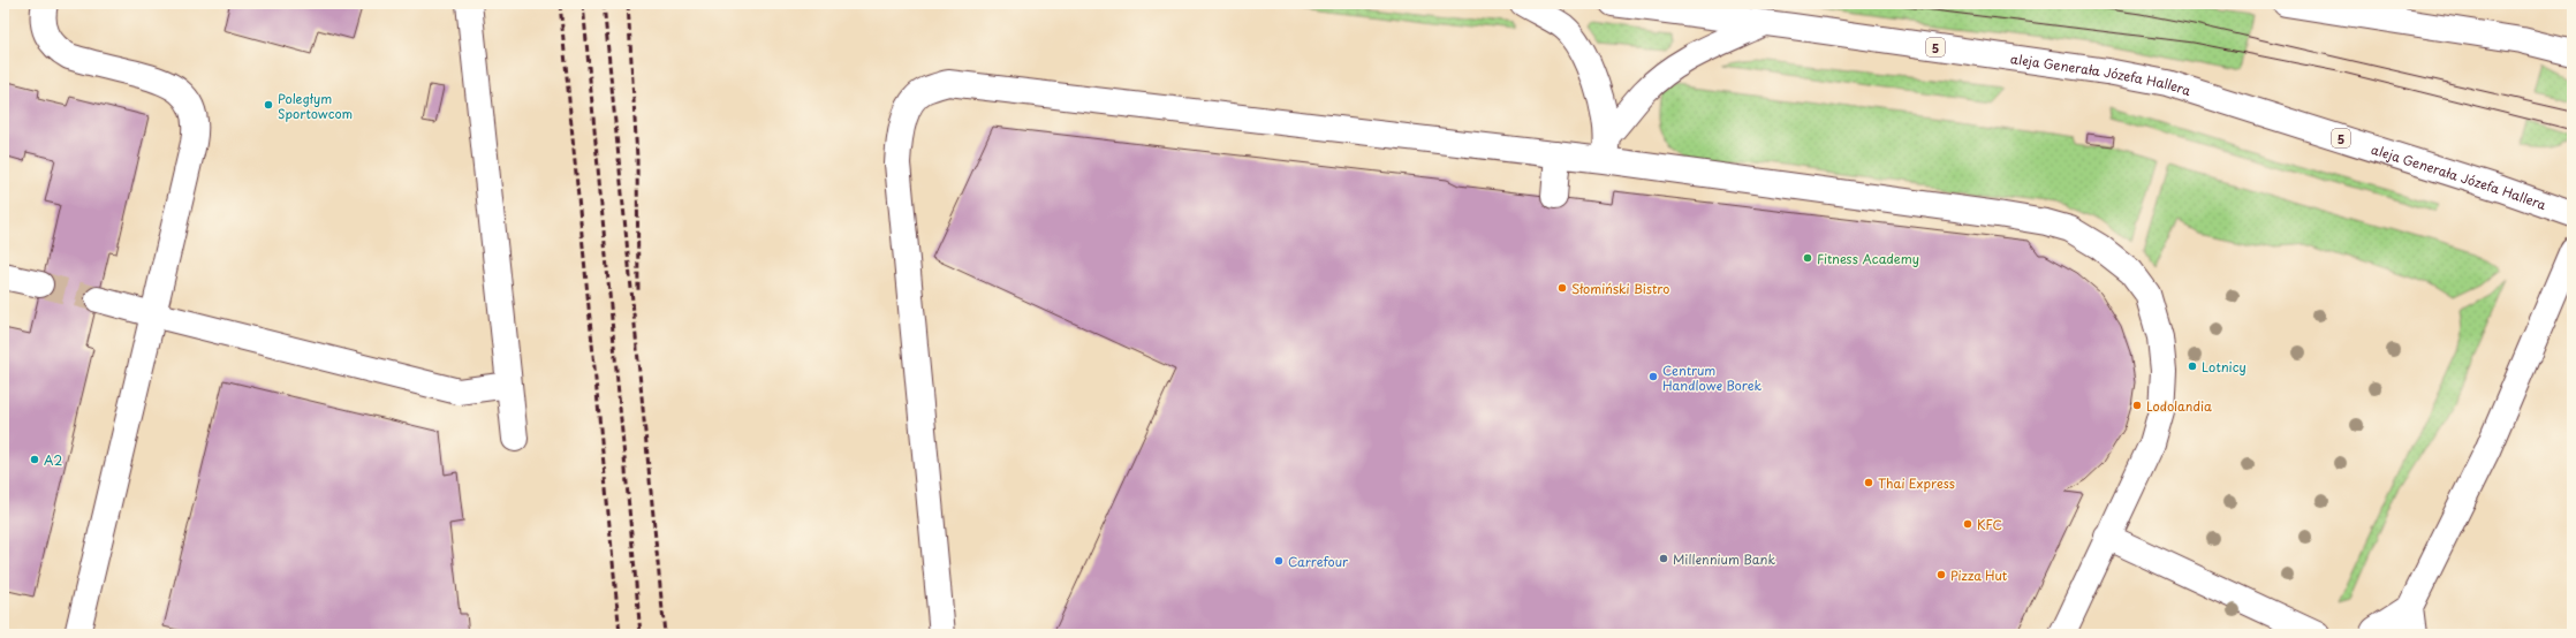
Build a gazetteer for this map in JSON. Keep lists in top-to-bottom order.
{
  "streets": {
    "main road": ["5", "aleja Generała Józefa Hallera"]
  },
  "places": [
    "Poległym Sportowcom",
    "Fitness Academy",
    "Słomiński Bistro",
    "Lotnicy",
    "Centrum Handlowe Borek",
    "Lodolandia",
    "A2",
    "Thai Express",
    "KFC",
    "Millennium Bank",
    "Carrefour",
    "Pizza Hut"
  ]
}
